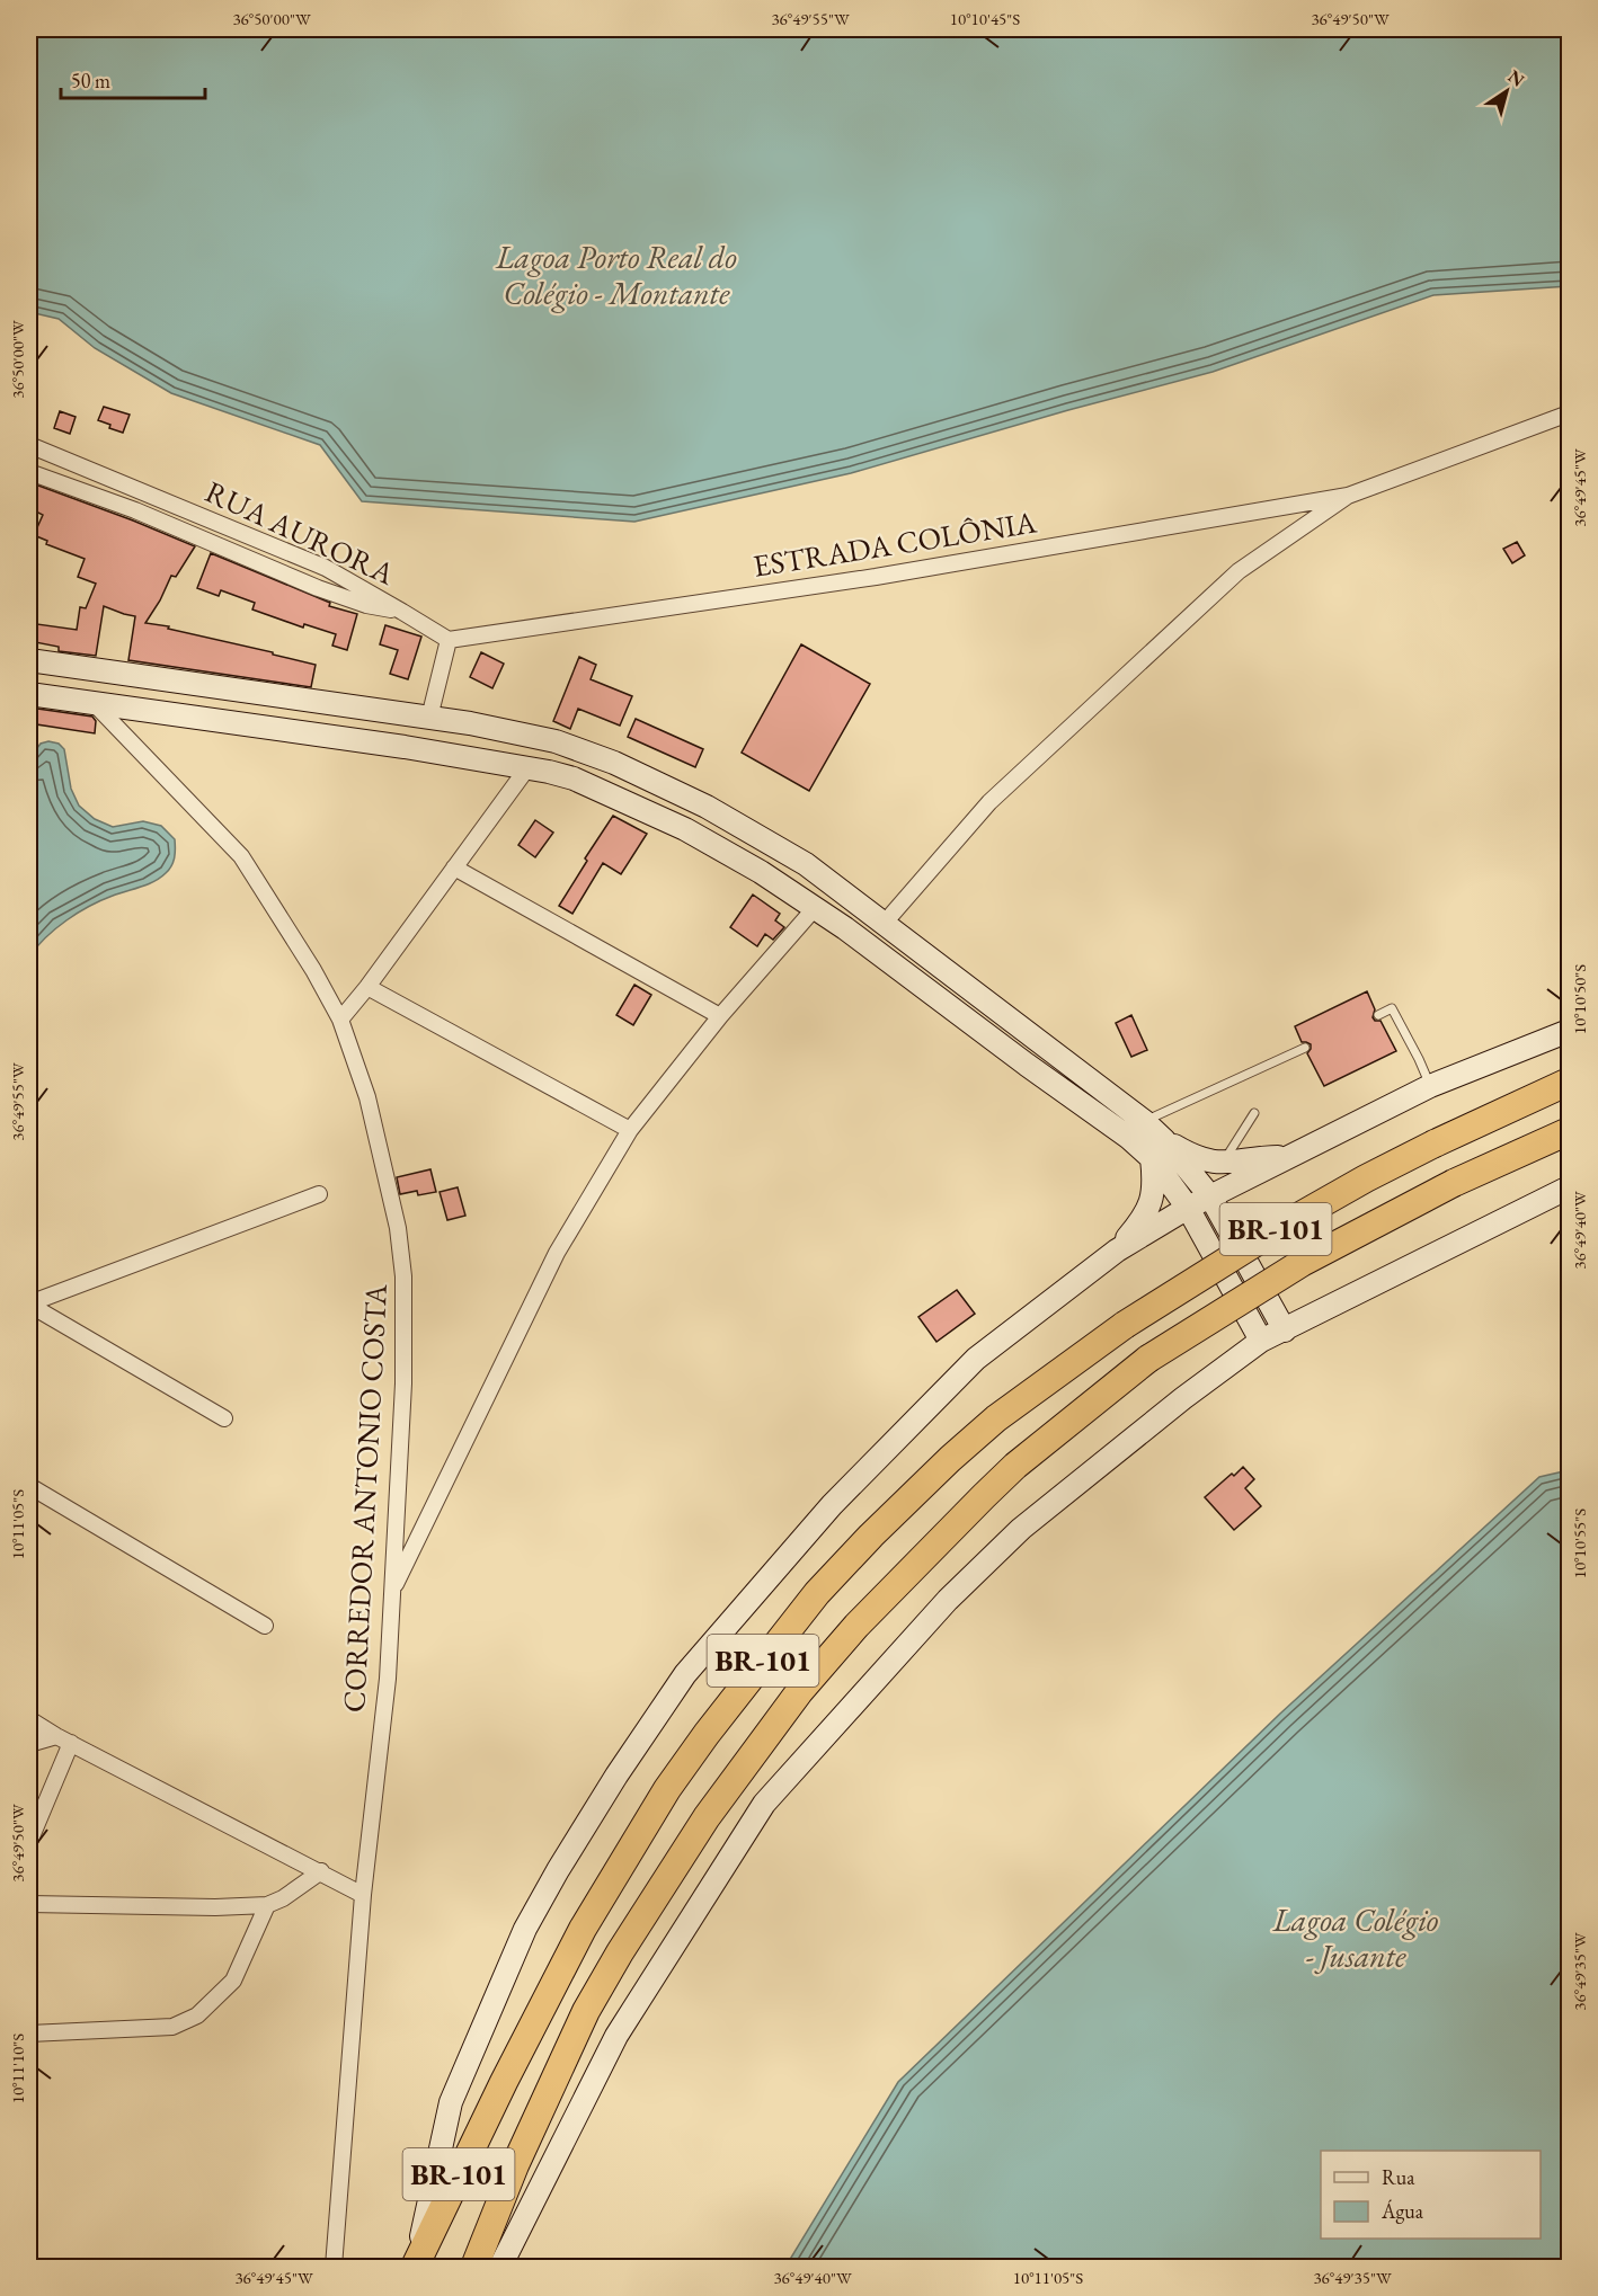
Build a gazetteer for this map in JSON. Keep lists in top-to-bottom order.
{
  "streets": {
    "highway": ["BR-101"],
    "street": ["RUA AURORA", "ESTRADA COLÔNIA", "CORREDOR ANTONIO COSTA"]
  },
  "water": ["Lagoa Porto Real do Colégio - Montante", "Lagoa Colégio - Jusante"],
  "legend": ["Rua", "Água"],
  "scale_bar": "50 m",
  "north": "top right",
  "coordinates": [
    "36°50'00\"W",
    "36°49'55\"W",
    "10°10'45\"S",
    "36°49'50\"W",
    "36°49'45\"W",
    "10°10'50\"S",
    "36°49'40\"W",
    "10°11'05\"S",
    "10°10'55\"S",
    "36°49'35\"W",
    "10°11'10\"S"
  ]
}
